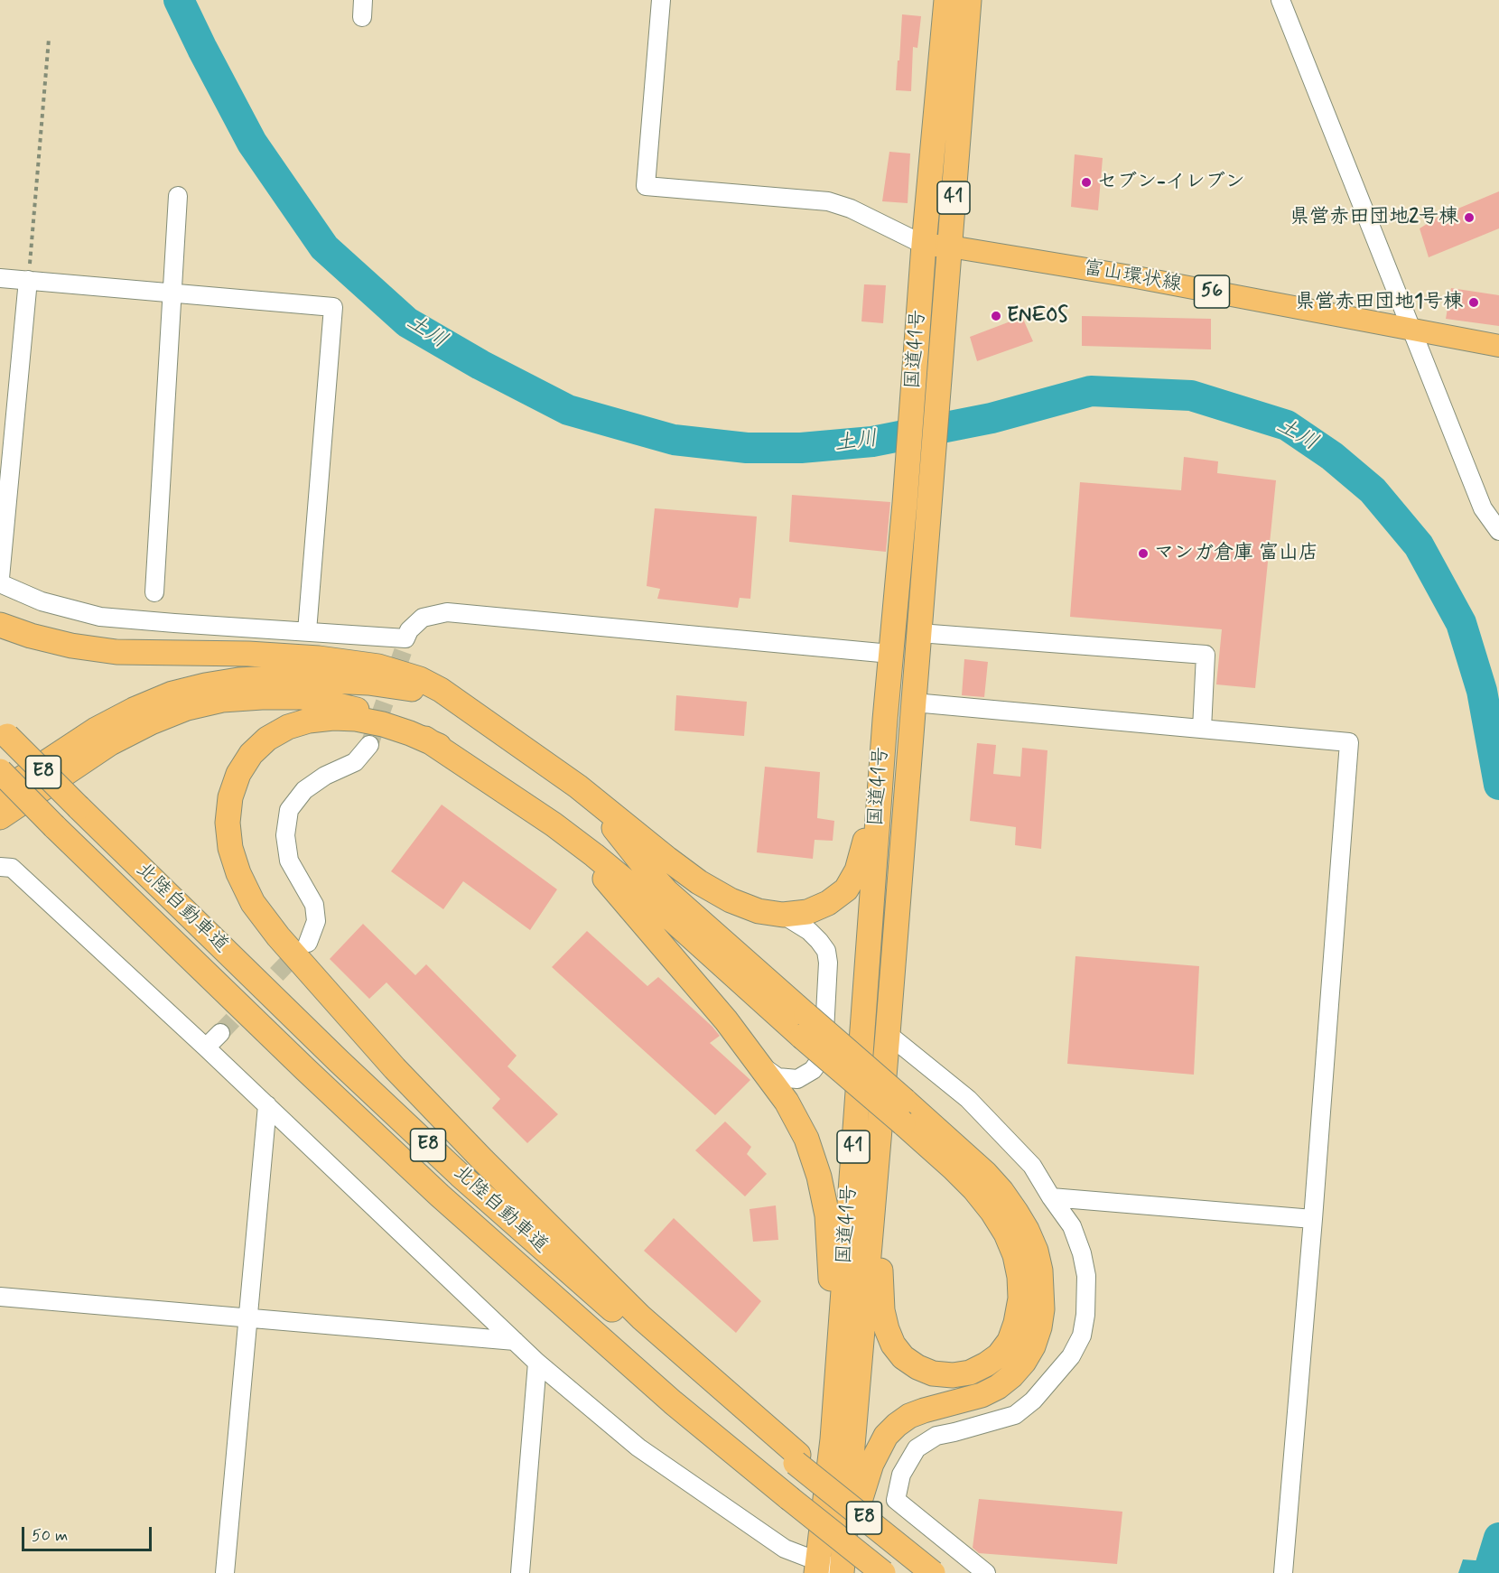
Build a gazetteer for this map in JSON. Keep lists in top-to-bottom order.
{
  "streets": {
    "highway": [
      "41",
      "国道41号",
      "E8",
      "北陸自動車道"
    ],
    "main road": ["富山環状線", "56"]
  },
  "crossings": [
    ["富山環状線", "国道41号"]
  ],
  "water": ["土川"],
  "places": [
    "セブン-イレブン",
    "県営赤田団地2号棟",
    "県営赤田団地1号棟",
    "ENEOS",
    "マンガ倉庫 富山店"
  ],
  "scale_bar": "50 m"
}
